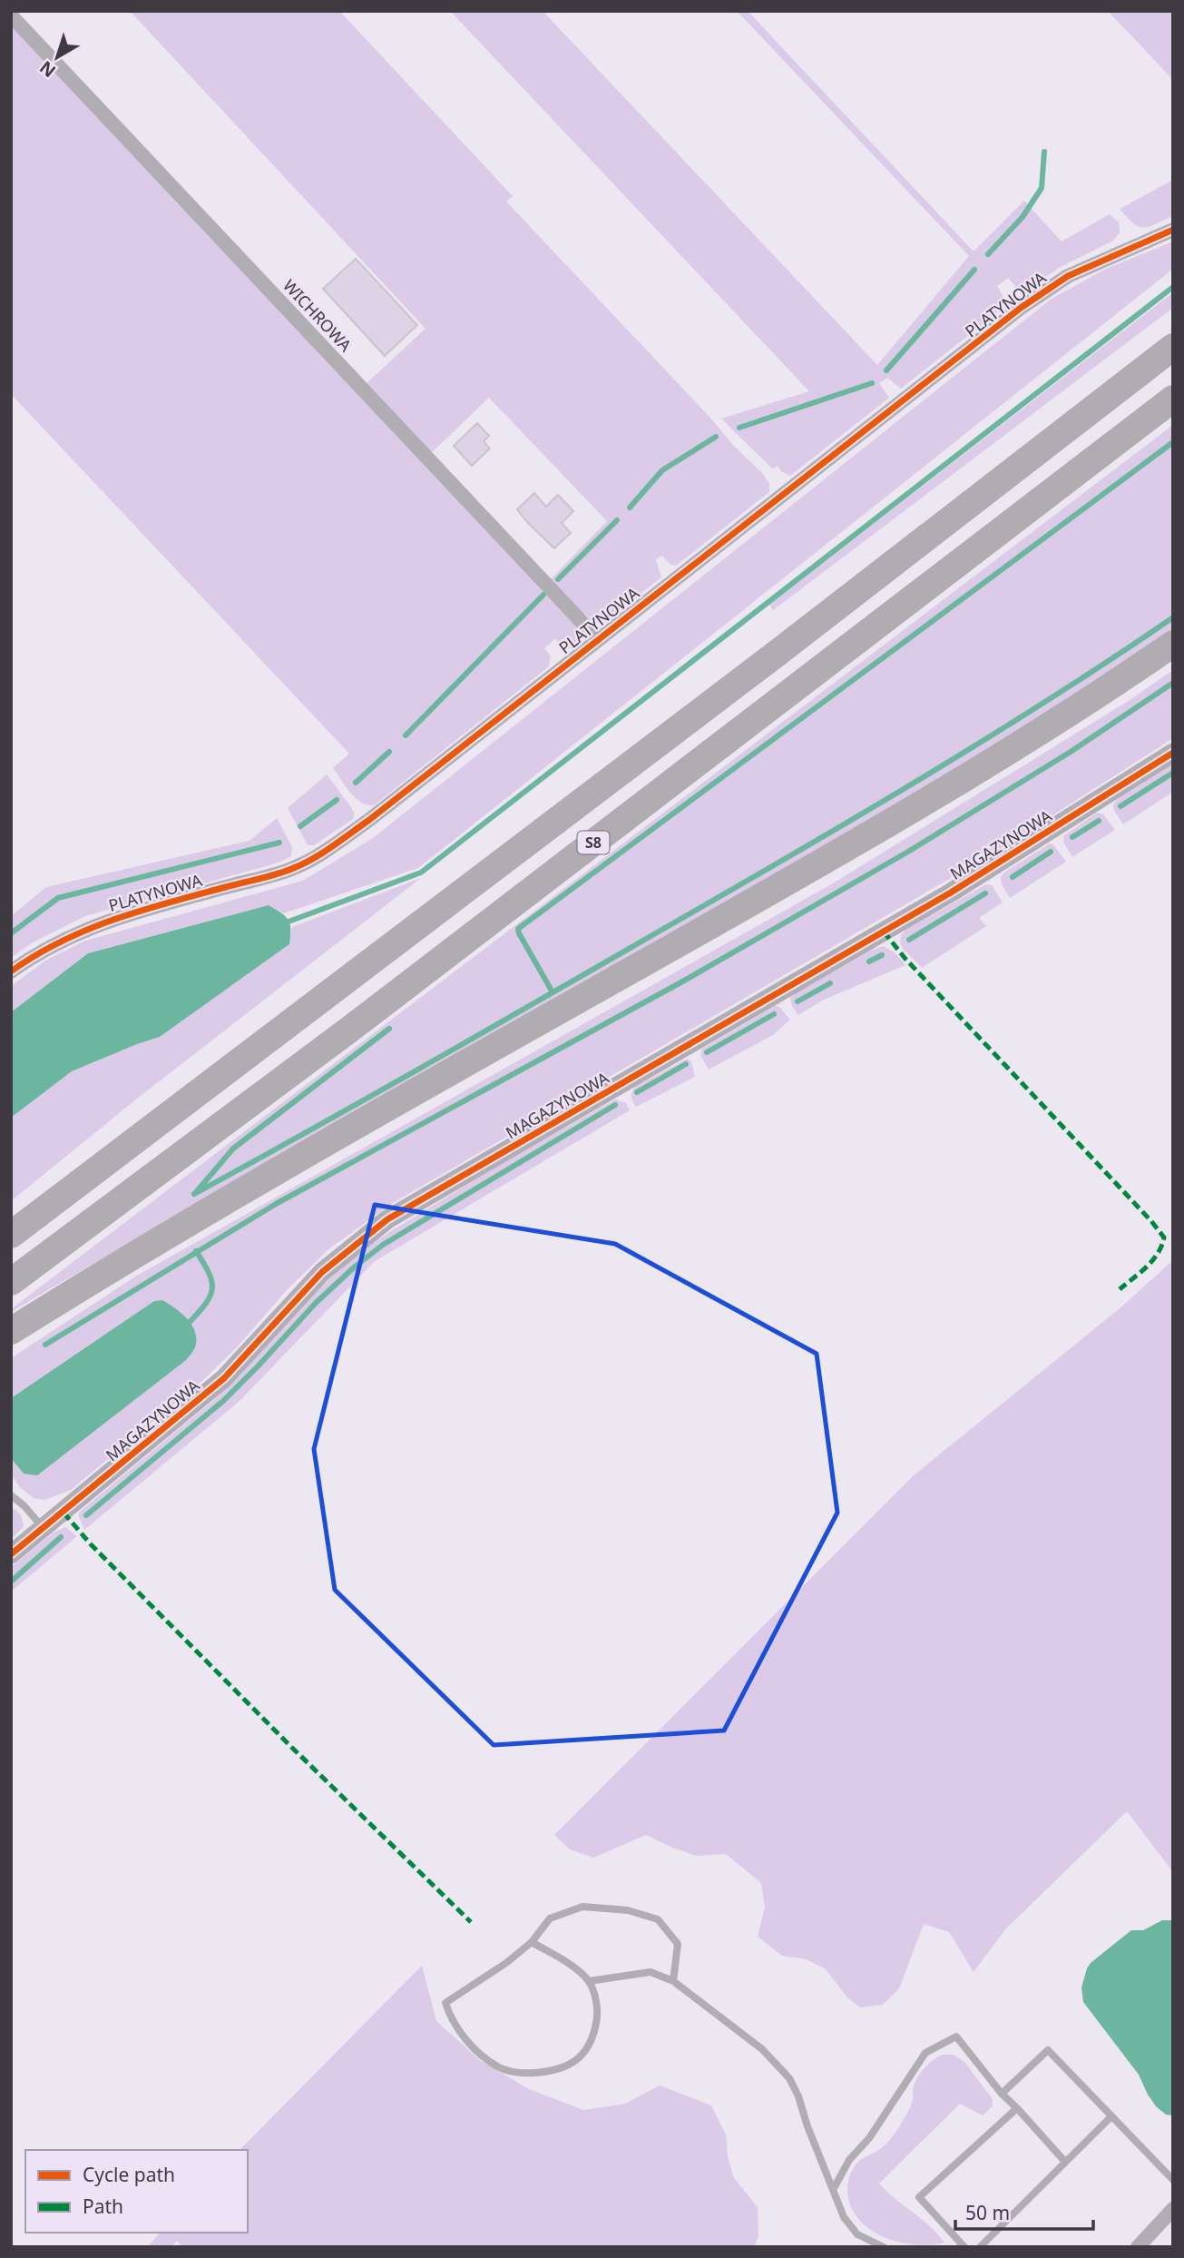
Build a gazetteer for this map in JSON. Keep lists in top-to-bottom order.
{
  "streets": {
    "highway": ["S8"],
    "street": ["PLATYNOWA", "WICHROWA", "MAGAZYNOWA"]
  },
  "crossings": [
    ["PLATYNOWA", "WICHROWA"]
  ],
  "legend": ["Cycle path", "Path"],
  "scale_bar": "50 m",
  "north": "bottom left"
}
